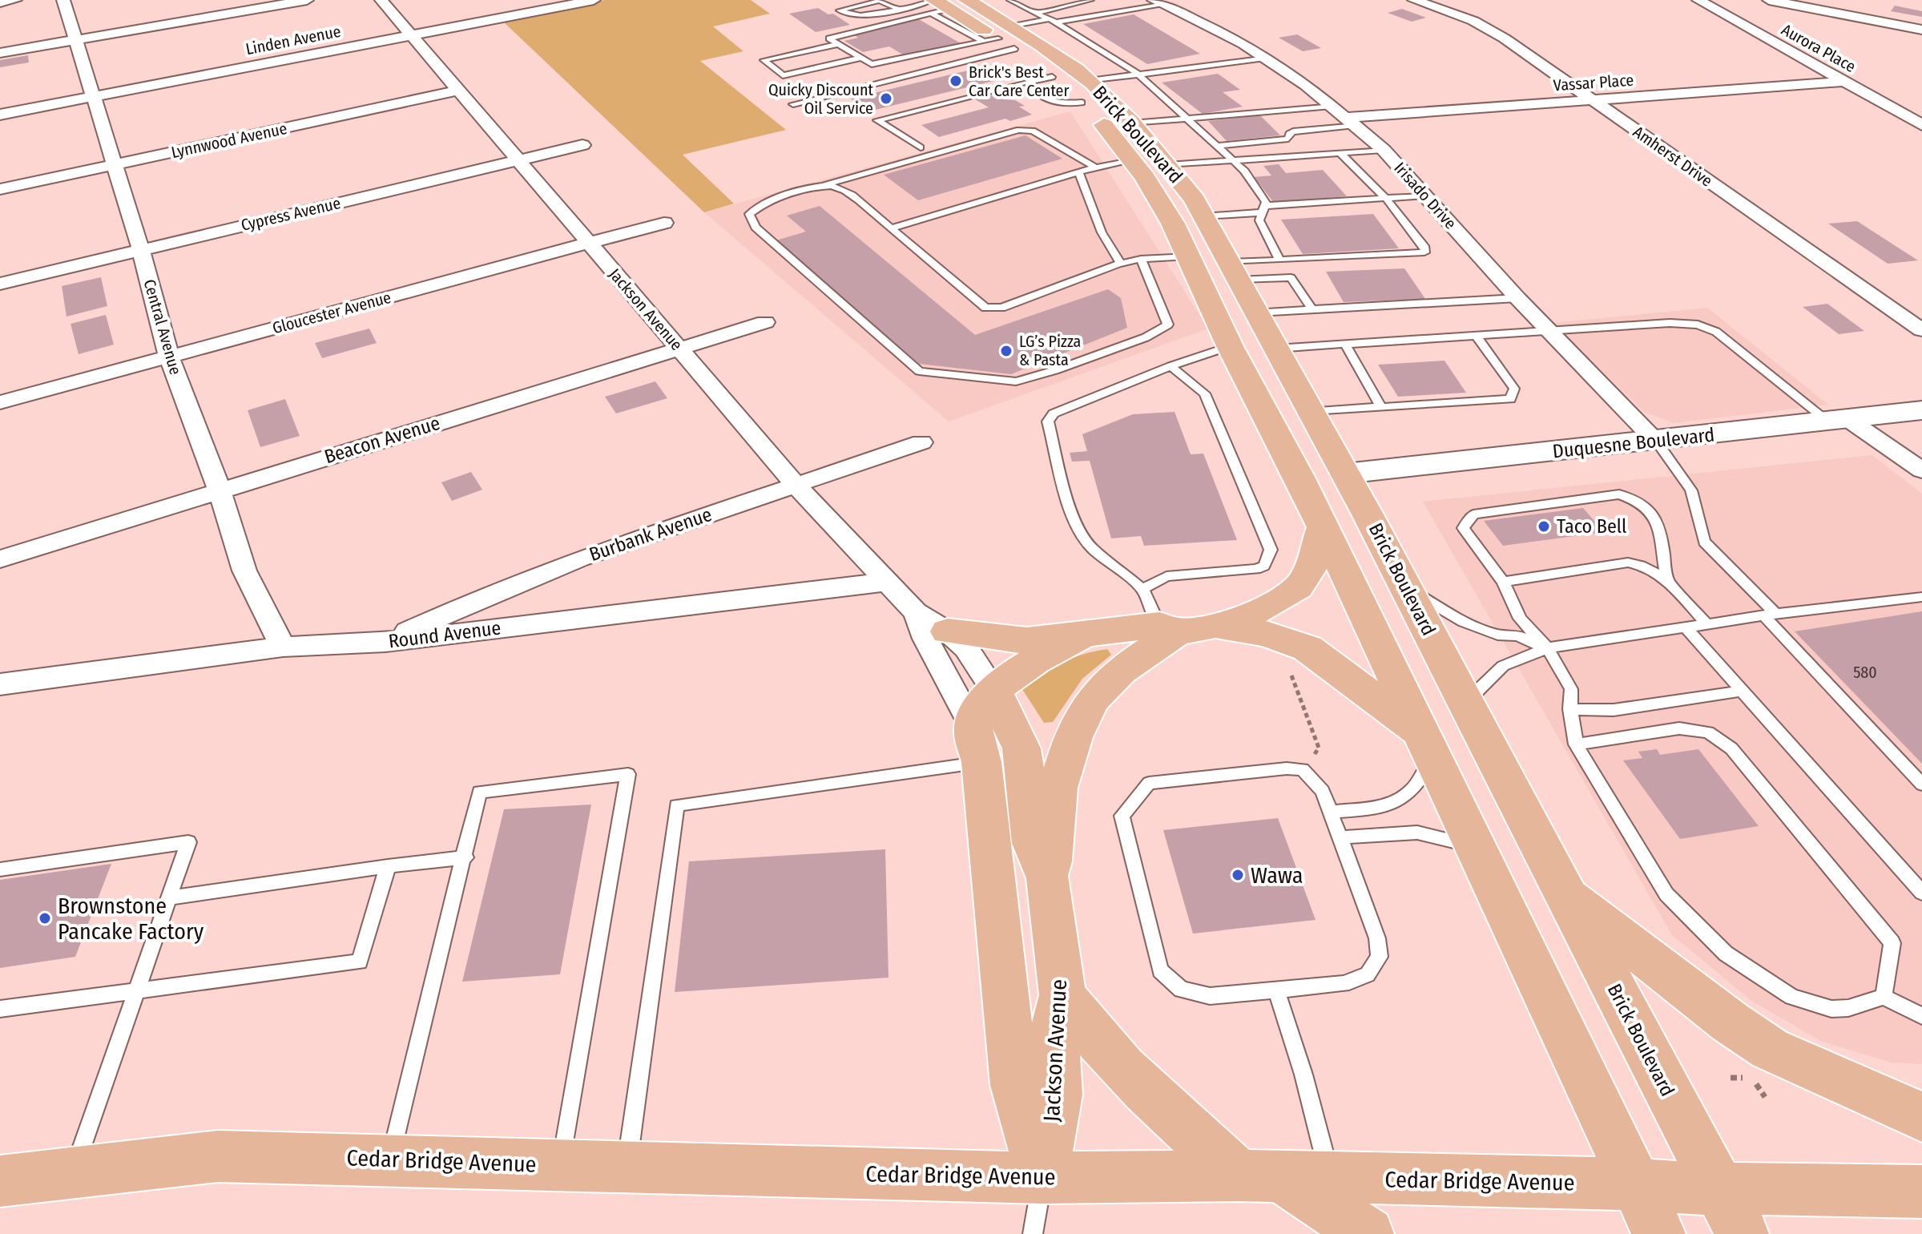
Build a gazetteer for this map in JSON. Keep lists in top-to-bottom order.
{
  "streets": {
    "main road": ["Brick Boulevard", "Jackson Avenue", "Cedar Bridge Avenue"],
    "street": [
      "Linden Avenue",
      "Aurora Place",
      "Vassar Place",
      "Lynnwood Avenue",
      "Amherst Drive",
      "Irisado Drive",
      "Cypress Avenue",
      "Gloucester Avenue",
      "Central Avenue",
      "Beacon Avenue",
      "Duquesne Boulevard",
      "Burbank Avenue",
      "Round Avenue"
    ]
  },
  "crossings": [
    ["Linden Avenue", "Jackson Avenue"],
    ["Linden Avenue", "Central Avenue"],
    ["Aurora Place", "Vassar Place"],
    ["Vassar Place", "Amherst Drive"],
    ["Vassar Place", "Irisado Drive"],
    ["Brick Boulevard", "Duquesne Boulevard"],
    ["Brick Boulevard", "Cedar Bridge Avenue"],
    ["Lynnwood Avenue", "Jackson Avenue"],
    ["Lynnwood Avenue", "Central Avenue"],
    ["Irisado Drive", "Duquesne Boulevard"],
    ["Cypress Avenue", "Jackson Avenue"],
    ["Cypress Avenue", "Central Avenue"],
    ["Jackson Avenue", "Gloucester Avenue"],
    ["Jackson Avenue", "Beacon Avenue"],
    ["Jackson Avenue", "Burbank Avenue"],
    ["Jackson Avenue", "Round Avenue"],
    ["Jackson Avenue", "Cedar Bridge Avenue"],
    ["Gloucester Avenue", "Central Avenue"],
    ["Central Avenue", "Beacon Avenue"],
    ["Central Avenue", "Round Avenue"],
    ["Burbank Avenue", "Round Avenue"]
  ],
  "places": [
    "Brick's Best Car Care Center",
    "Quicky Discount Oil Service",
    "LG’s Pizza & Pasta",
    "Taco Bell",
    "Wawa",
    "Brownstone Pancake Factory"
  ],
  "house_numbers": ["580"]
}
